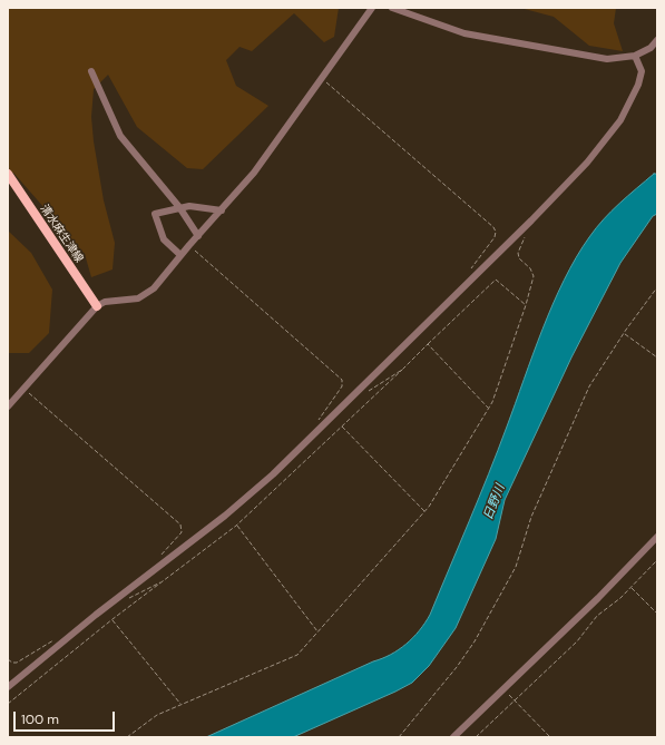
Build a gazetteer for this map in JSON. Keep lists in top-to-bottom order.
{
  "streets": {
    "main road": ["清水麻生津線"]
  },
  "water": ["日野川"],
  "scale_bar": "100 m"
}
